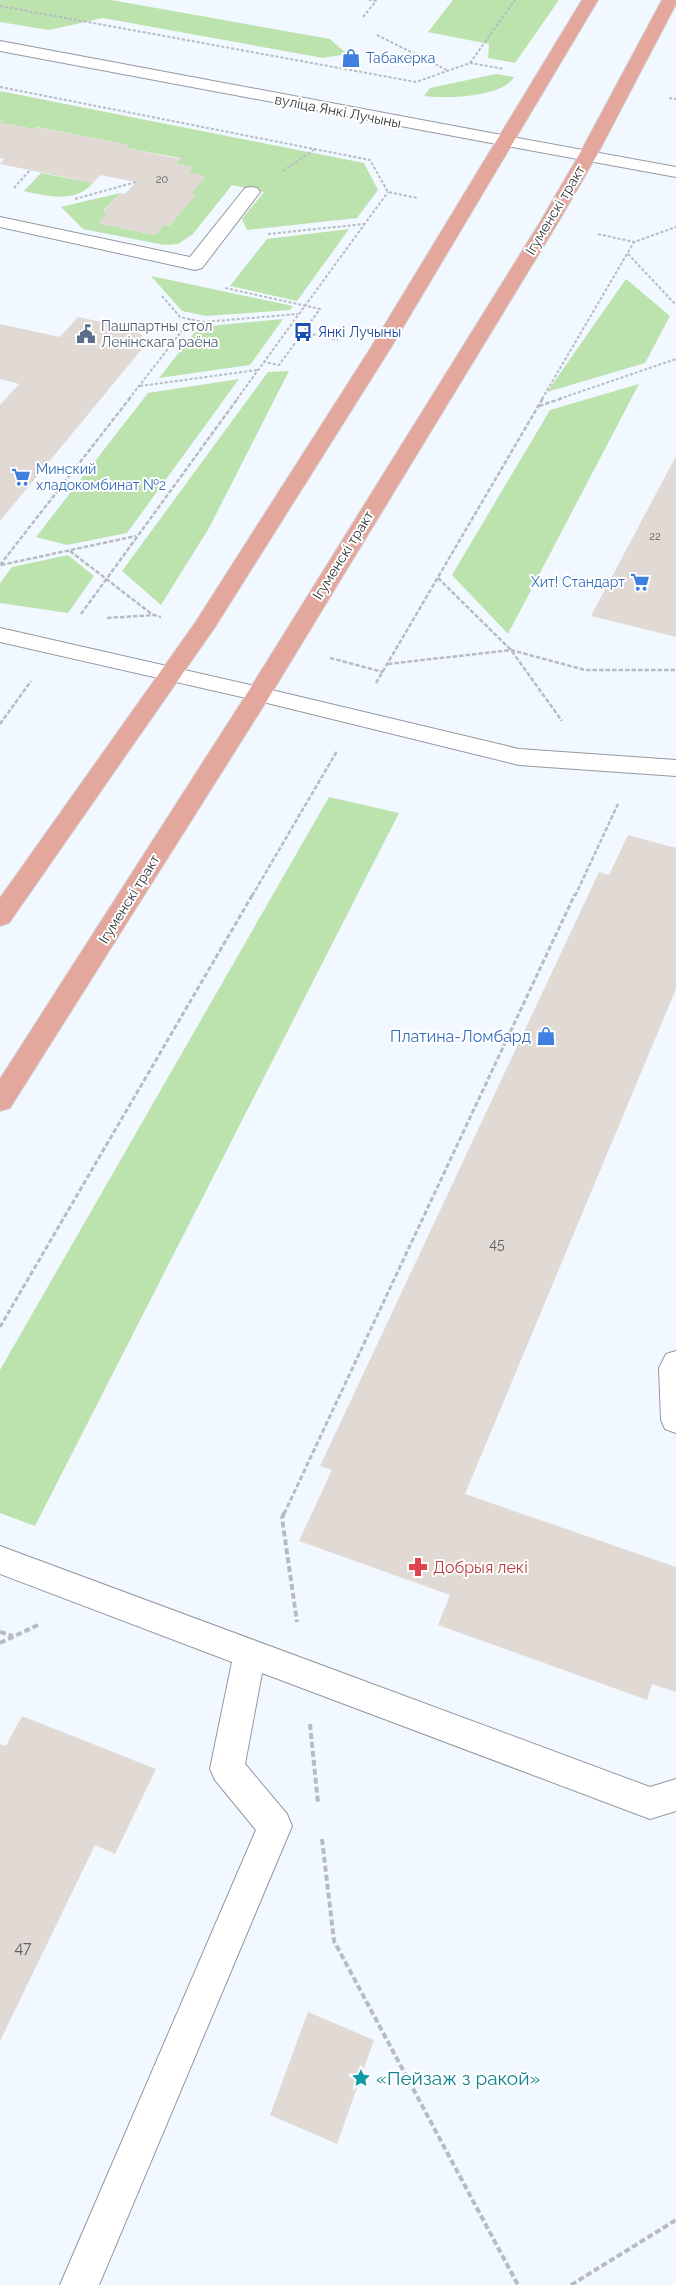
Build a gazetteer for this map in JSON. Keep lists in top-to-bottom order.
{
  "streets": {
    "main road": ["Ігуменскі тракт"],
    "street": ["вуліца Янкі Лучыны"]
  },
  "crossings": [
    ["вуліца Янкі Лучыны", "Ігуменскі тракт"]
  ],
  "places": {
    "shop": ["Табакерка", "Платина-Ломбард"],
    "bus stop": ["Янкі Лучыны"],
    "public building": ["Пашпартны стол Ленінскага раёна"],
    "supermarket": ["Минский хладокомбинат №2", "Хит! Стандарт"],
    "pharmacy": ["Добрыя лекі"],
    "place": ["«Пейзаж з ракой»"]
  },
  "house_numbers": [
    "20",
    "22",
    "45",
    "47"
  ]
}
